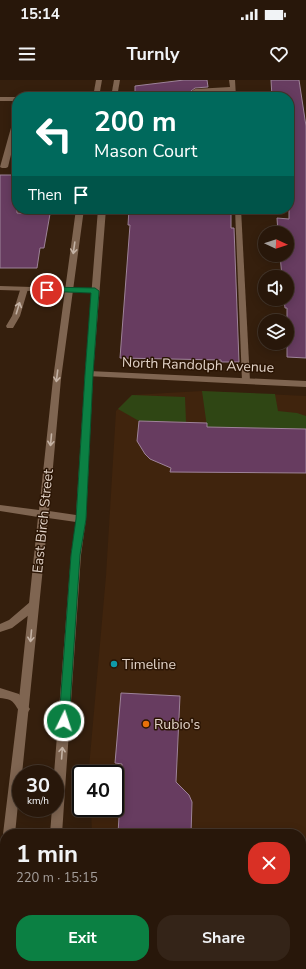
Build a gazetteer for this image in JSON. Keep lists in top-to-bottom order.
{
  "streets": {
    "street": ["North Randolph Avenue", "East Birch Street"]
  },
  "places": ["Timeline", "Rubio's"],
  "north": "right",
  "page": {
    "status": "15:14",
    "header": "Turnly",
    "turn": ["200 m", "Mason Court"],
    "then": "Then",
    "speed": "30 km/h",
    "limit": "40",
    "heading": ["1 min", "220 m · 15:15"],
    "buttons": ["Exit", "Share"]
  }
}
